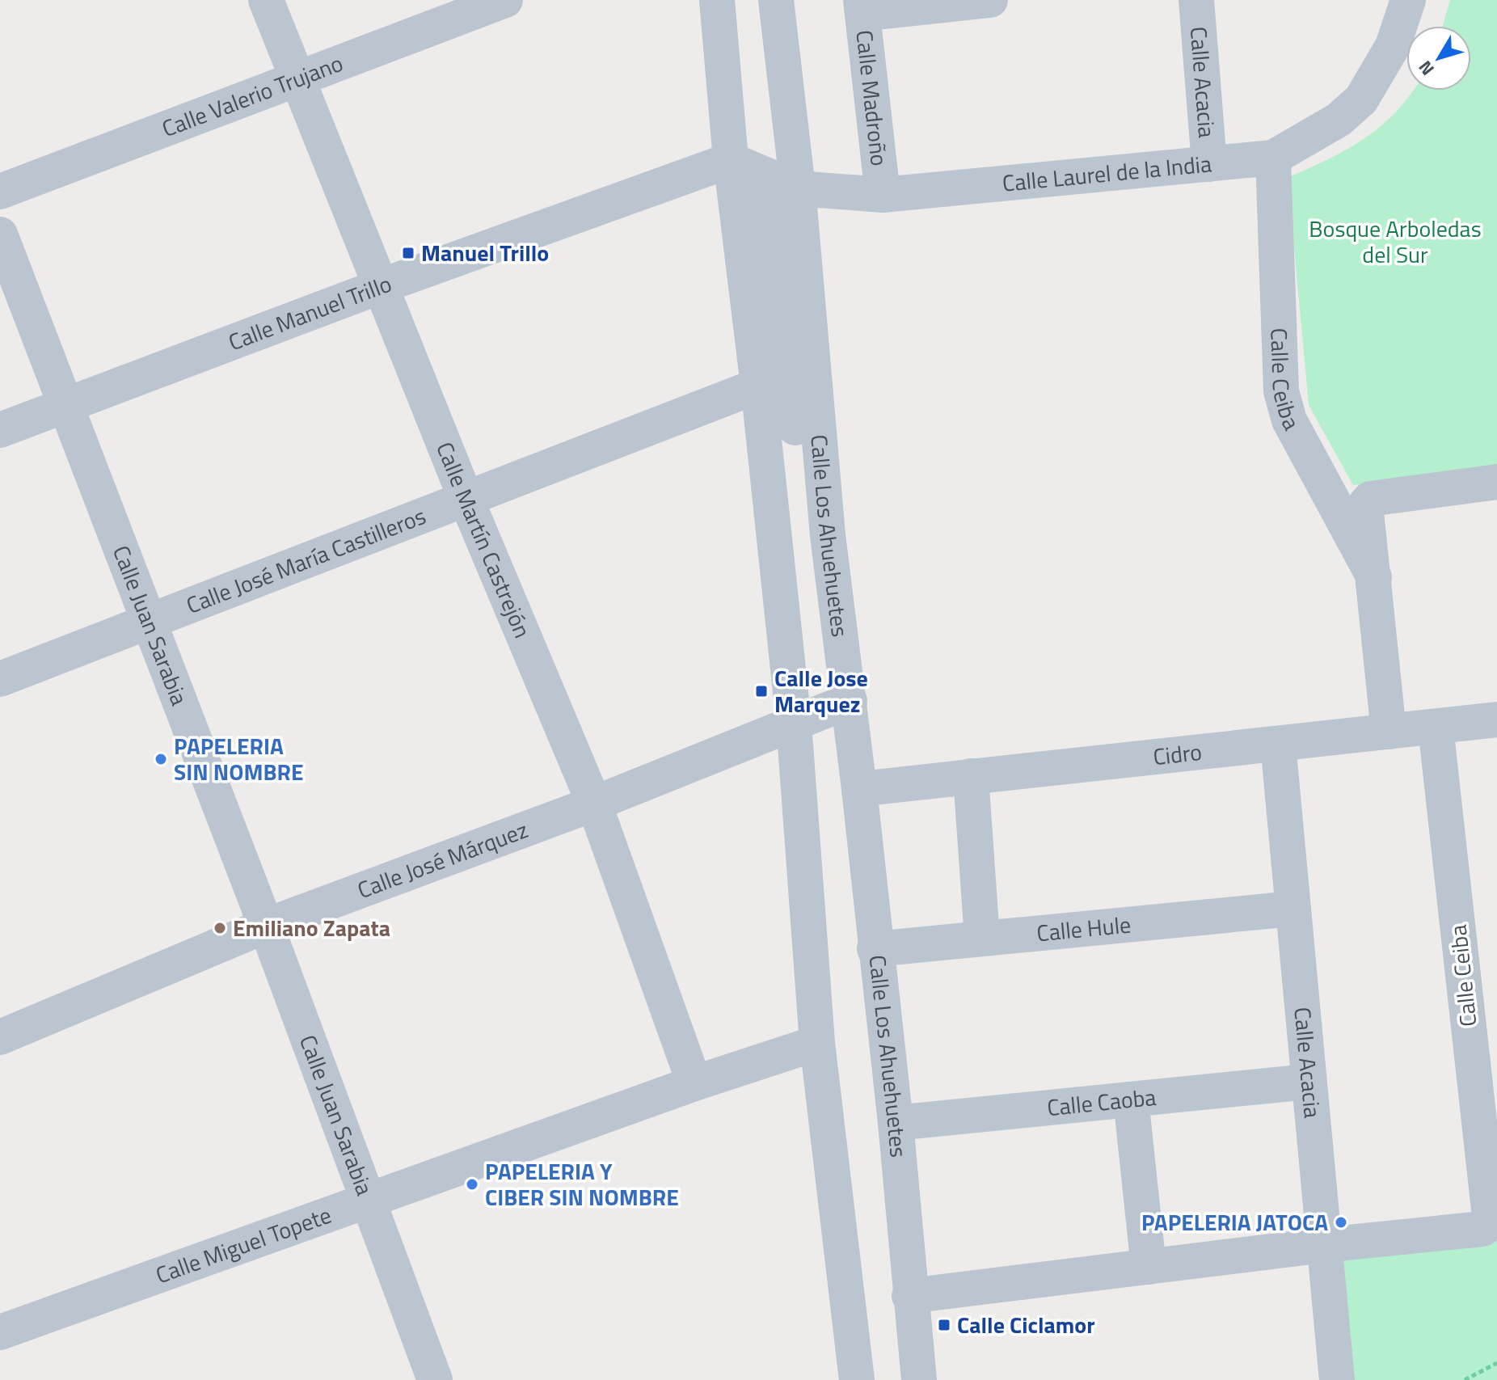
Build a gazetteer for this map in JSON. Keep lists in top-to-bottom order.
{
  "streets": {
    "street": [
      "Calle Acacia",
      "Calle Valerio Trujano",
      "Calle Madroño",
      "Calle Laurel de la India",
      "Calle Manuel Trillo",
      "Calle Ceiba",
      "Calle Los Ahuehuetes",
      "Calle Martín Castrejón",
      "Calle José María Castilleros",
      "Calle Juan Sarabia",
      "Cidro",
      "Calle José Márquez",
      "Calle Hule",
      "Calle Caoba",
      "Calle Miguel Topete"
    ]
  },
  "crossings": [
    ["Calle Acacia", "Calle Laurel de la India"],
    ["Calle Acacia", "Calle Ceiba"],
    ["Calle Acacia", "Cidro"],
    ["Calle Acacia", "Calle Hule"],
    ["Calle Acacia", "Calle Caoba"],
    ["Calle Valerio Trujano", "Calle Martín Castrejón"],
    ["Calle Madroño", "Calle Laurel de la India"],
    ["Calle Laurel de la India", "Calle Manuel Trillo"],
    ["Calle Laurel de la India", "Calle Ceiba"],
    ["Calle Laurel de la India", "Calle Los Ahuehuetes"],
    ["Calle Manuel Trillo", "Calle Martín Castrejón"],
    ["Calle Manuel Trillo", "Calle Juan Sarabia"],
    ["Calle Ceiba", "Cidro"],
    ["Calle Los Ahuehuetes", "Cidro"],
    ["Calle Los Ahuehuetes", "Calle José Márquez"],
    ["Calle Los Ahuehuetes", "Calle Hule"],
    ["Calle Los Ahuehuetes", "Calle Caoba"],
    ["Calle Martín Castrejón", "Calle José María Castilleros"],
    ["Calle Martín Castrejón", "Calle José Márquez"],
    ["Calle Martín Castrejón", "Calle Miguel Topete"],
    ["Calle José María Castilleros", "Calle Juan Sarabia"],
    ["Calle Juan Sarabia", "Calle José Márquez"],
    ["Calle Juan Sarabia", "Calle Miguel Topete"]
  ],
  "parks": ["Bosque Arboledas del Sur"],
  "places": {
    "transit": ["Manuel Trillo", "Calle Jose Marquez", "Calle Ciclamor"],
    "other": [
      "PAPELERIA SIN NOMBRE",
      "Emiliano Zapata",
      "PAPELERIA Y CIBER SIN NOMBRE",
      "PAPELERIA JATOCA"
    ]
  },
  "north": "bottom left"
}
